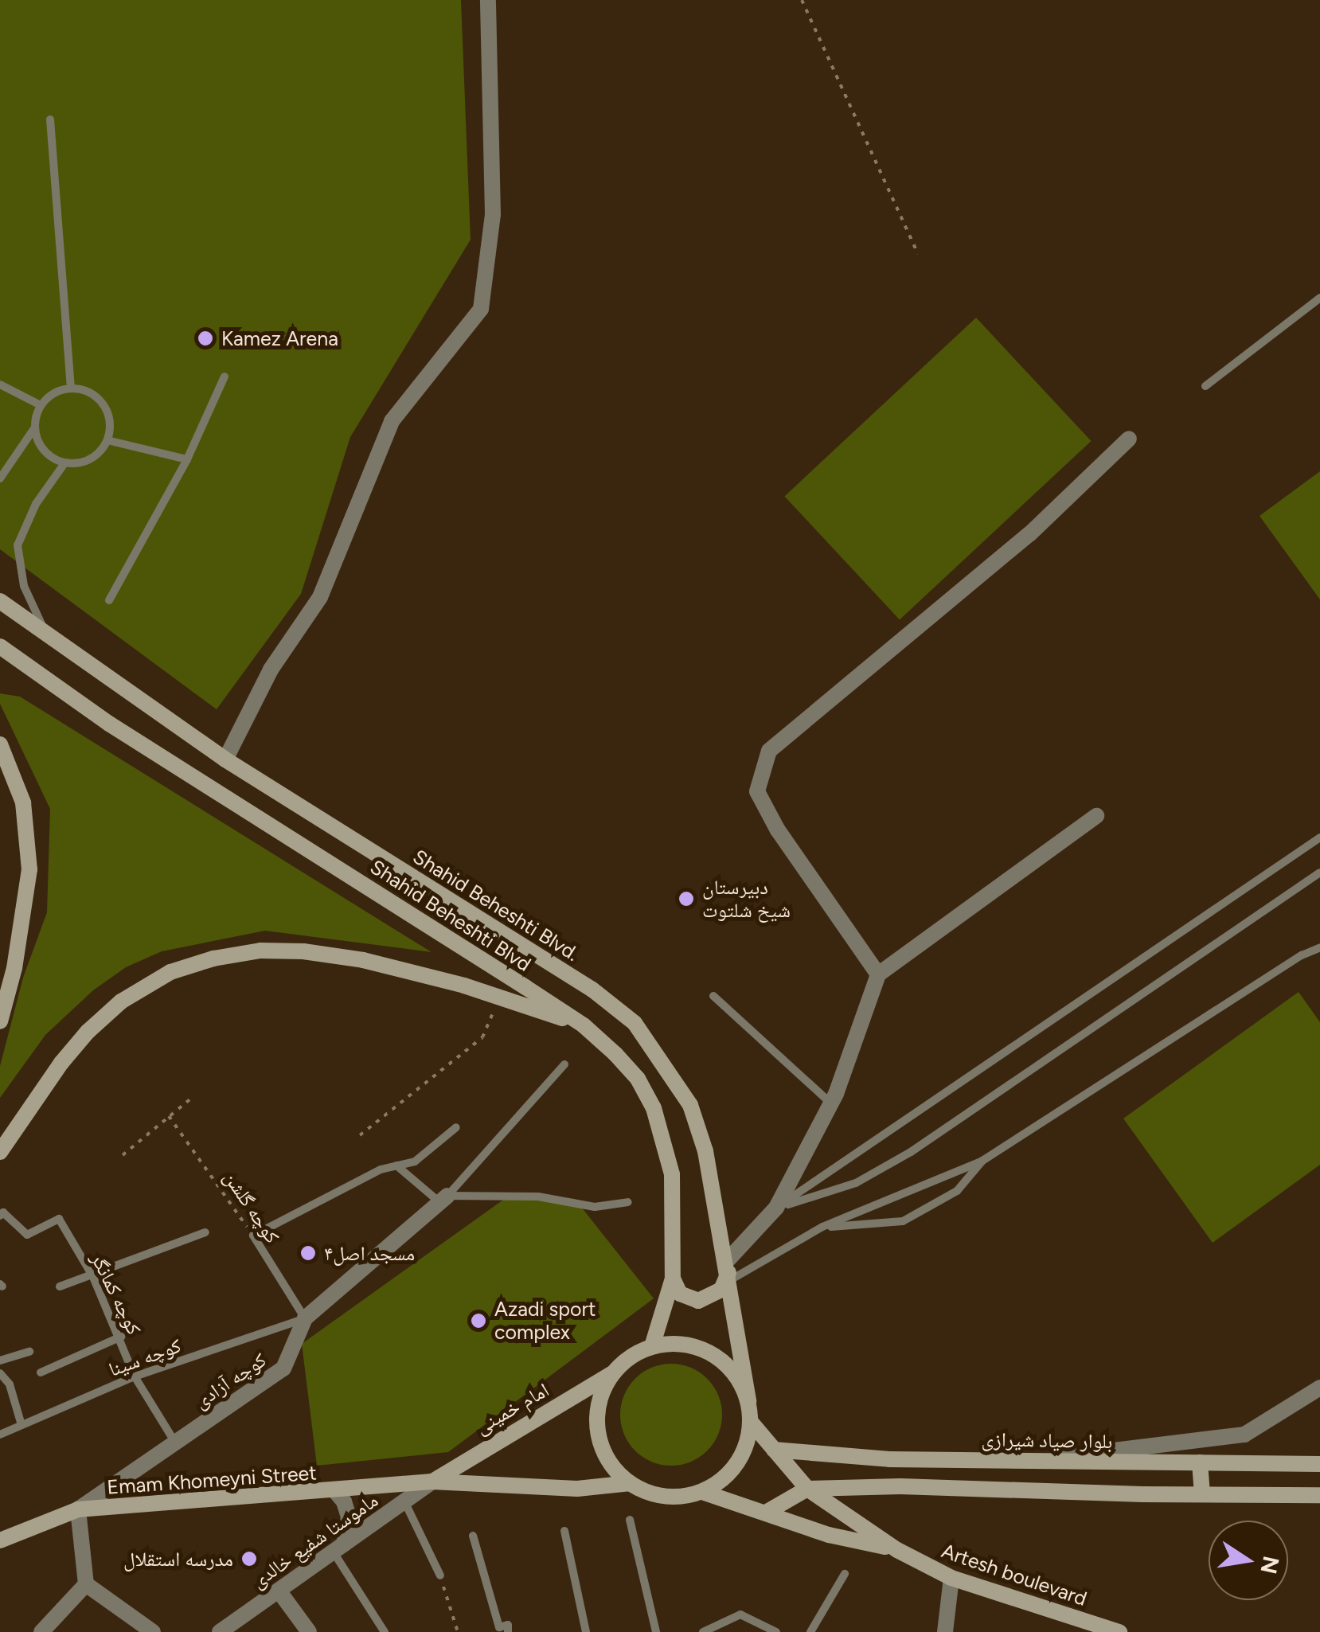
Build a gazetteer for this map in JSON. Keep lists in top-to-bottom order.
{
  "streets": {
    "main road": [
      "Shahid Beheshti Blvd.",
      "Shahid Beheshti Blvd",
      "امام خمینی",
      "بلوار صیاد شیرازی",
      "Emam Khomeyni Street",
      "Artesh boulevard"
    ],
    "street": ["کوچه آزادی", "ماموستا شفیع خالدی"],
    "lane": ["کوچه گلشن", "کوچه کمانگر", "کوچه سینا"]
  },
  "crossings": [
    ["Shahid Beheshti Blvd.", "Shahid Beheshti Blvd"],
    ["Shahid Beheshti Blvd.", "امام خمینی"],
    ["Shahid Beheshti Blvd.", "Emam Khomeyni Street"],
    ["Shahid Beheshti Blvd", "امام خمینی"],
    ["Shahid Beheshti Blvd", "Emam Khomeyni Street"],
    ["کوچه گلشن", "کوچه سینا"],
    ["کوچه گلشن", "کوچه آزادی"],
    ["کوچه کمانگر", "کوچه سینا"],
    ["کوچه کمانگر", "کوچه آزادی"],
    ["کوچه سینا", "کوچه آزادی"],
    ["کوچه آزادی", "Emam Khomeyni Street"],
    ["امام خمینی", "Emam Khomeyni Street"],
    ["امام خمینی", "ماموستا شفیع خالدی"],
    ["Emam Khomeyni Street", "ماموستا شفیع خالدی"]
  ],
  "places": [
    "Kamez Arena",
    "دبیرستان شیخ شلتوت",
    "مسجد اصل۴",
    "Azadi sport complex",
    "مدرسه استقلال"
  ],
  "north": "right"
}
